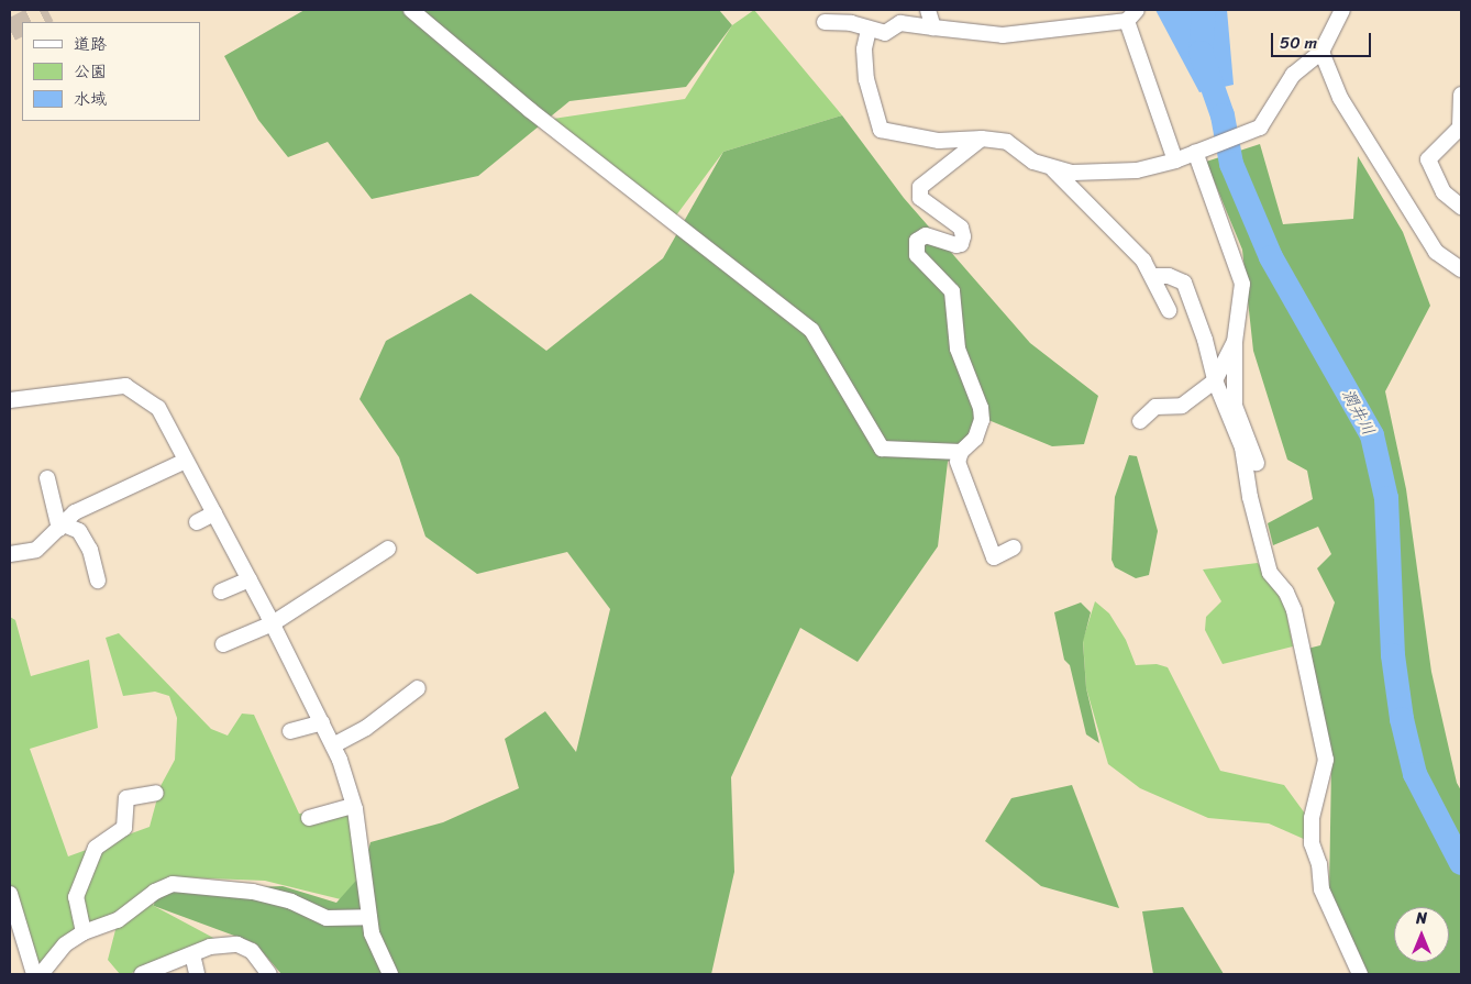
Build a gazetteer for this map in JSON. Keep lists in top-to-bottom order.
{
  "water": ["潤井川"],
  "legend": ["道路", "公園", "水域"],
  "scale_bar": "50 m",
  "north": "top"
}
